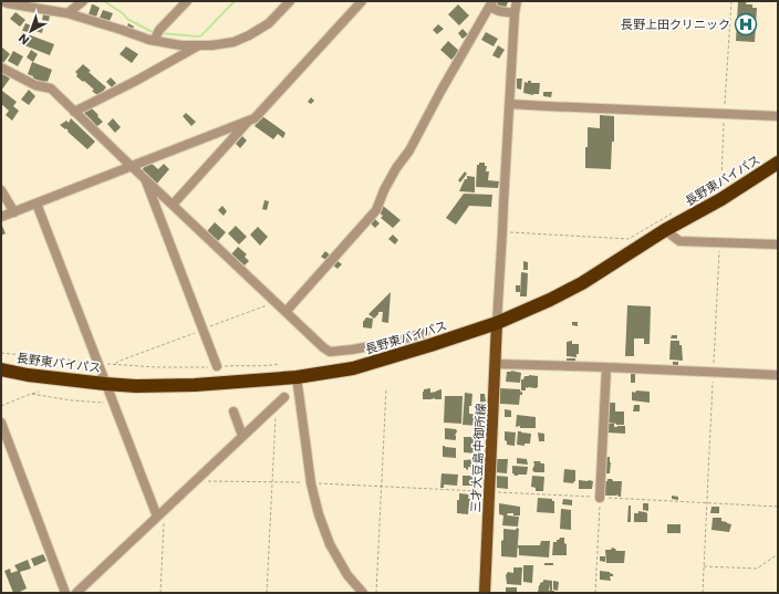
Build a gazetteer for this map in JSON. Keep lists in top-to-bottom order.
{
  "streets": {
    "highway": ["長野東バイパス"],
    "main road": ["三才大豆島中御所線"]
  },
  "crossings": [
    ["長野東バイパス", "三才大豆島中御所線"]
  ],
  "places": {
    "hospital": ["長野上田クリニック"]
  },
  "north": "bottom left"
}
